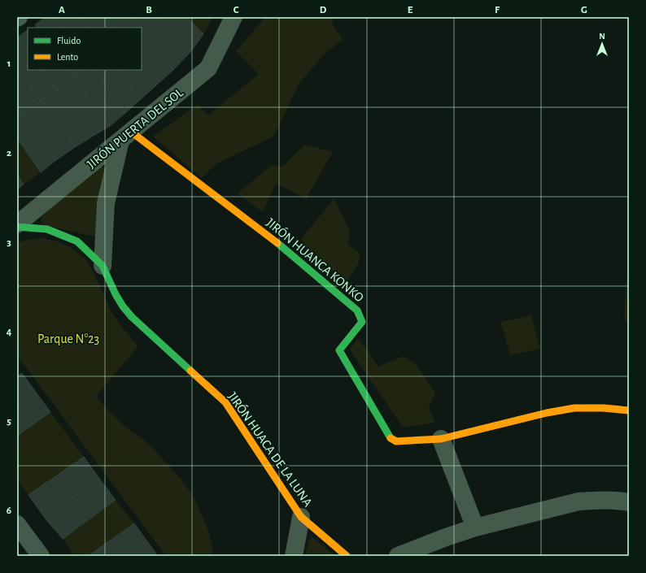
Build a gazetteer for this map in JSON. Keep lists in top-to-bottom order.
{
  "streets": {
    "street": ["JIRÓN PUERTA DEL SOL", "JIRÓN HUANCA KONKO", "JIRÓN HUACA DE LA LUNA"]
  },
  "crossings": [
    ["JIRÓN PUERTA DEL SOL", "JIRÓN HUANCA KONKO"]
  ],
  "parks": ["Parque N°23"],
  "legend": ["Fluido", "Lento"],
  "north": "top",
  "grid": {
    "columns": [
      "A",
      "B",
      "C",
      "D",
      "E",
      "F",
      "G"
    ],
    "rows": [
      "1",
      "2",
      "3",
      "4",
      "5",
      "6"
    ]
  }
}
